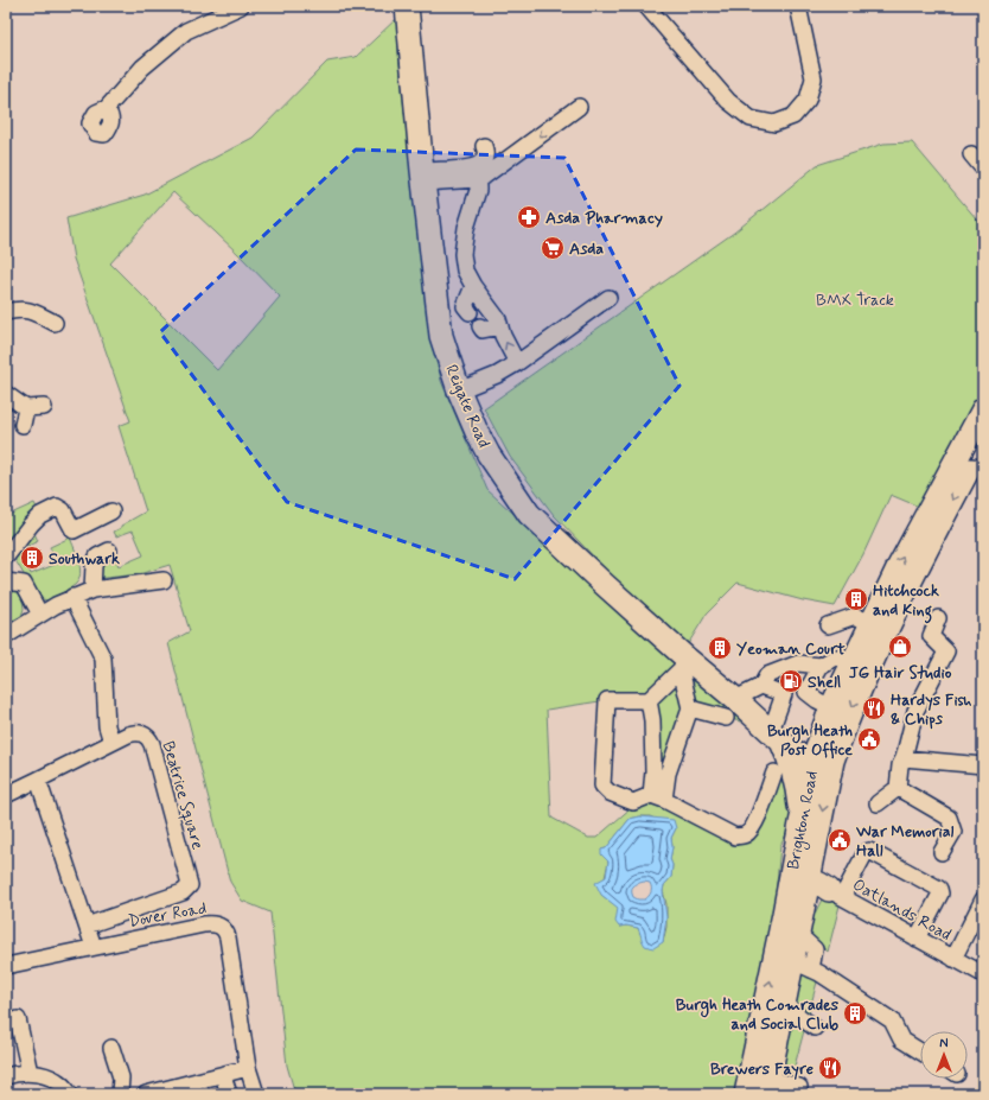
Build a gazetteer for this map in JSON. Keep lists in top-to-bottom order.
{
  "streets": {
    "highway": ["Reigate Road", "Brighton Road"],
    "street": ["Beatrice Square", "Oatlands Road", "Dover Road"]
  },
  "crossings": [
    ["Reigate Road", "Brighton Road"]
  ],
  "parks": ["BMX Track"],
  "places": {
    "pharmacy": ["Asda Pharmacy"],
    "supermarket": ["Asda"],
    "building": [
      "Southwark",
      "Hitchcock and King",
      "Yeoman Court",
      "Burgh Heath Comrades and Social Club"
    ],
    "shop": ["JG Hair Studio"],
    "fuel station": ["Shell"],
    "restaurant": ["Hardys Fish & Chips", "Brewers Fayre"],
    "public building": ["Burgh Heath Post Office", "War Memorial Hall"]
  },
  "north": "top"
}
